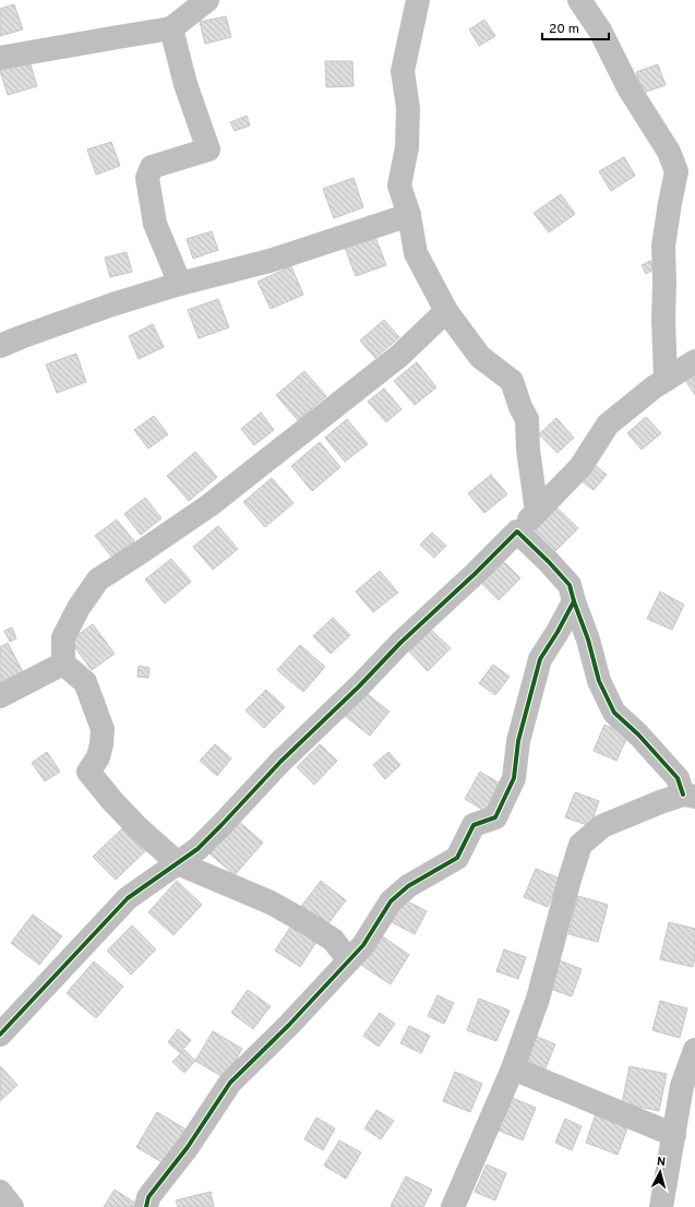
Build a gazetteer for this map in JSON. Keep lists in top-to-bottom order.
{
  "scale_bar": "20 m",
  "north": "top"
}
